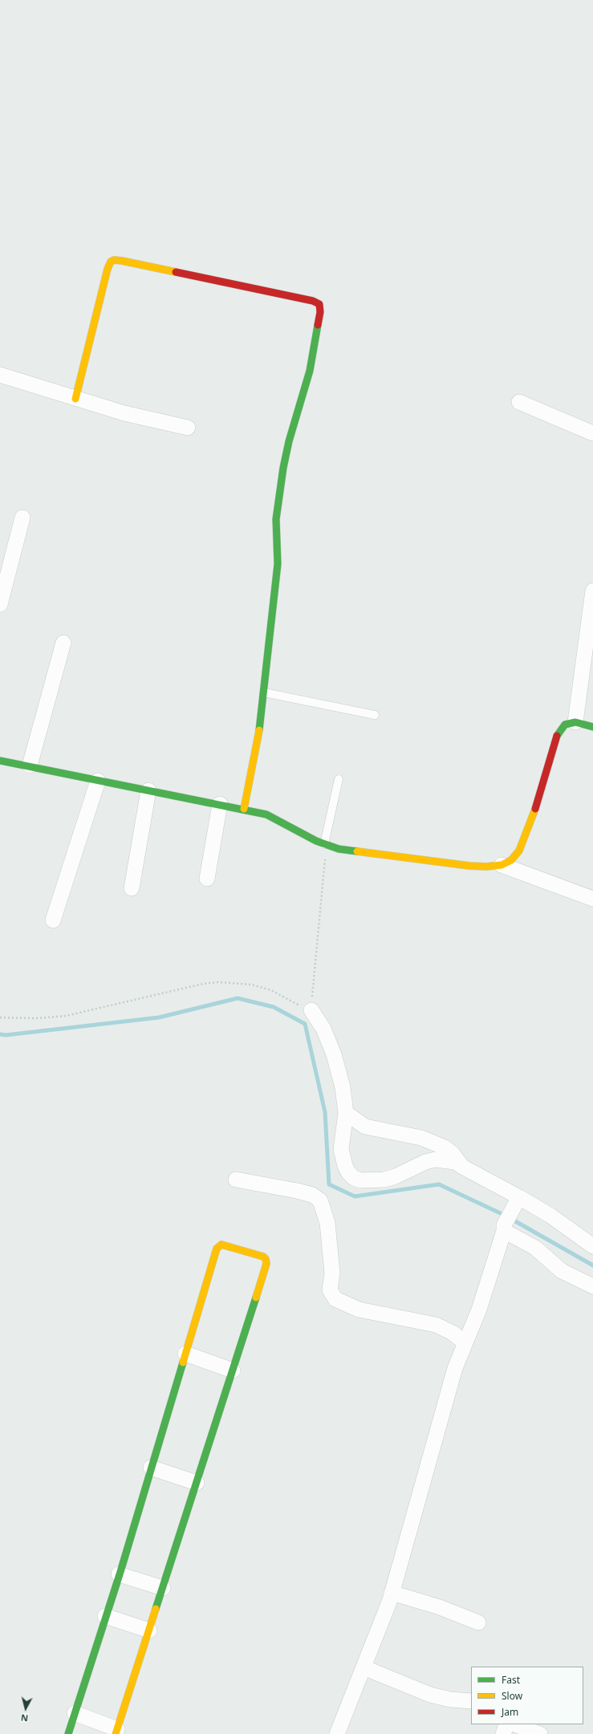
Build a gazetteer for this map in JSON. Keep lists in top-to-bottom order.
{
  "legend": ["Fast", "Slow", "Jam"],
  "north": "bottom"
}
